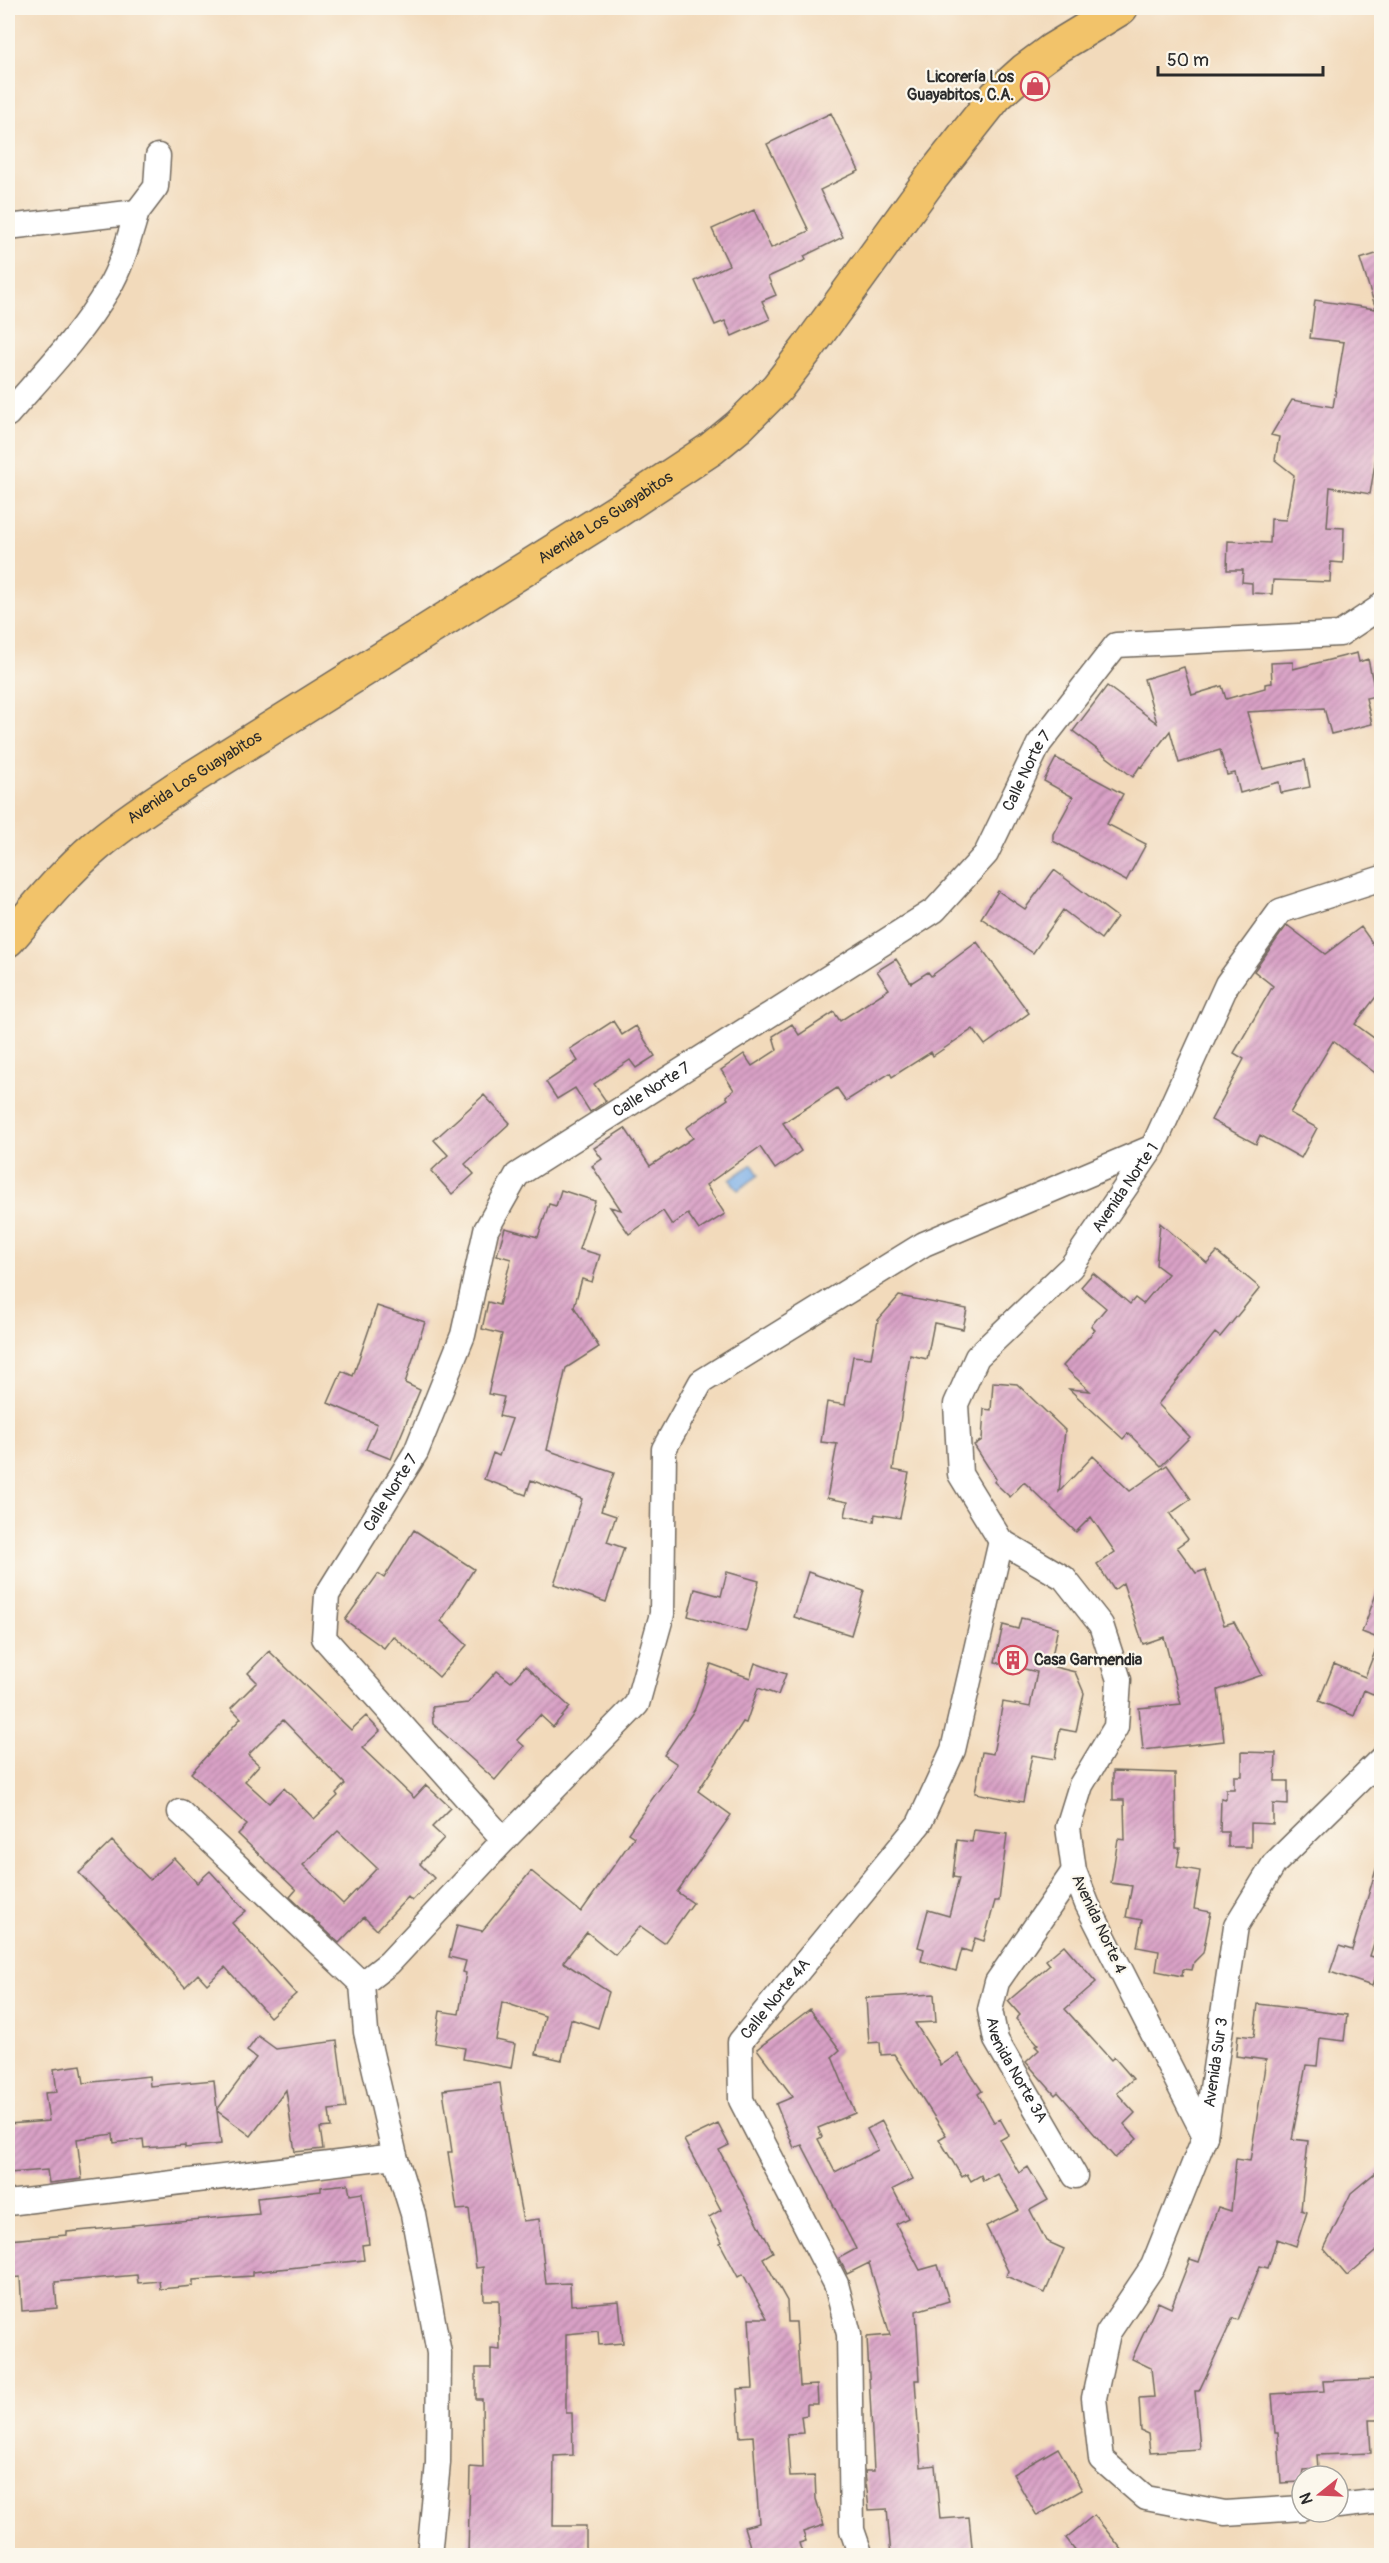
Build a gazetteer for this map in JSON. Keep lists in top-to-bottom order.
{
  "streets": {
    "main road": ["Avenida Los Guayabitos"],
    "street": [
      "Calle Norte 7",
      "Avenida Norte 1",
      "Avenida Norte 4",
      "Calle Norte 4A",
      "Avenida Sur 3",
      "Avenida Norte 3A"
    ]
  },
  "crossings": [
    ["Avenida Norte 1", "Avenida Norte 4"],
    ["Avenida Norte 1", "Calle Norte 4A"],
    ["Avenida Norte 4", "Calle Norte 4A"],
    ["Avenida Norte 4", "Avenida Sur 3"],
    ["Avenida Norte 4", "Avenida Norte 3A"]
  ],
  "places": {
    "shop": ["Licorería Los Guayabitos, C.A."],
    "building": ["Casa Garmendia"]
  },
  "scale_bar": "50 m",
  "north": "left"
}
